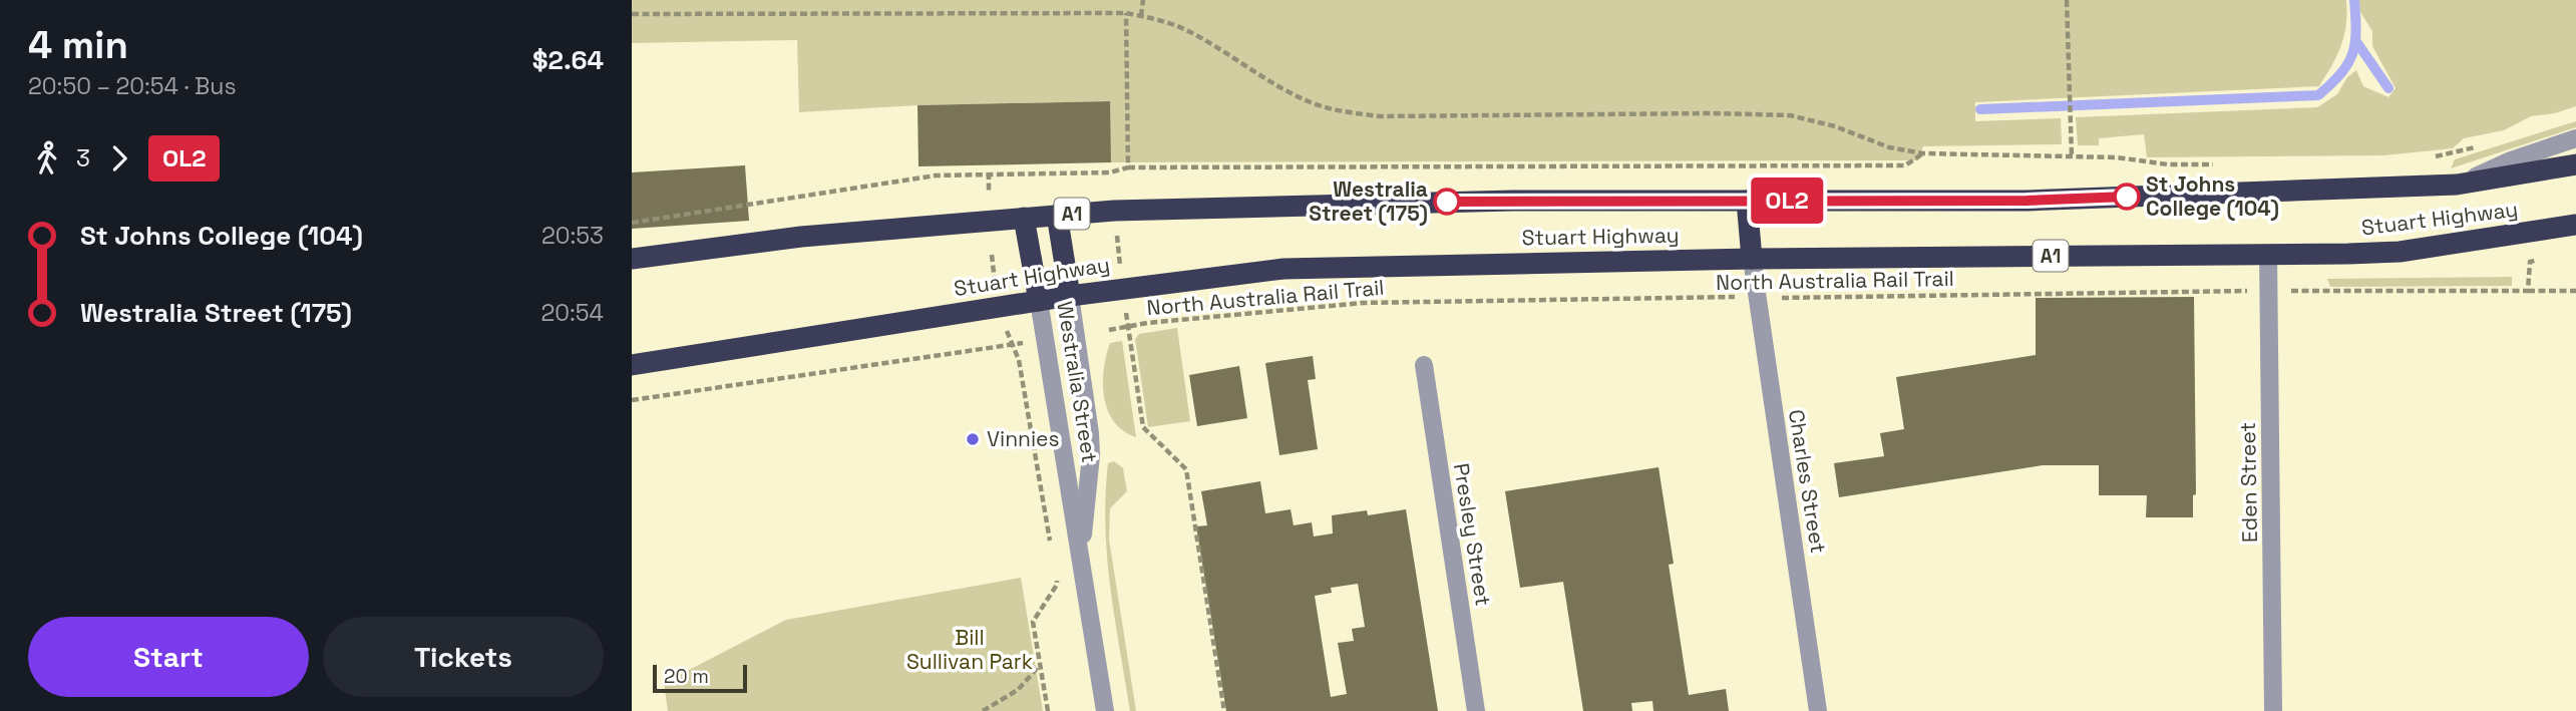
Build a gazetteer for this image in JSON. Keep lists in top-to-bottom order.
{
  "streets": {
    "highway": ["A1", "Stuart Highway", "Westralia Street"],
    "street": ["Charles Street", "Eden Street", "Presley Street"],
    "path": ["North Australia Rail Trail"]
  },
  "crossings": [
    ["Stuart Highway", "Westralia Street"],
    ["Stuart Highway", "Charles Street"],
    ["Stuart Highway", "Eden Street"],
    ["North Australia Rail Trail", "Charles Street"],
    ["North Australia Rail Trail", "Eden Street"]
  ],
  "parks": ["Bill Sullivan Park"],
  "places": ["St Johns College (104)", "Westralia Street (175)", "Vinnies"],
  "lines": ["bus line OL2"],
  "scale_bar": "20 m",
  "page": {
    "heading": ["4 min", "20:50 – 20:54 · Bus", "$2.64"],
    "on_map": "OL2",
    "legs": ["3", "OL2"],
    "list": [
      {
        "name": "St Johns College (104)",
        "value": "20:53"
      },
      {
        "name": "Westralia Street (175)",
        "value": "20:54"
      }
    ],
    "buttons": ["Start", "Tickets"],
    "scale": "20 m"
  }
}
